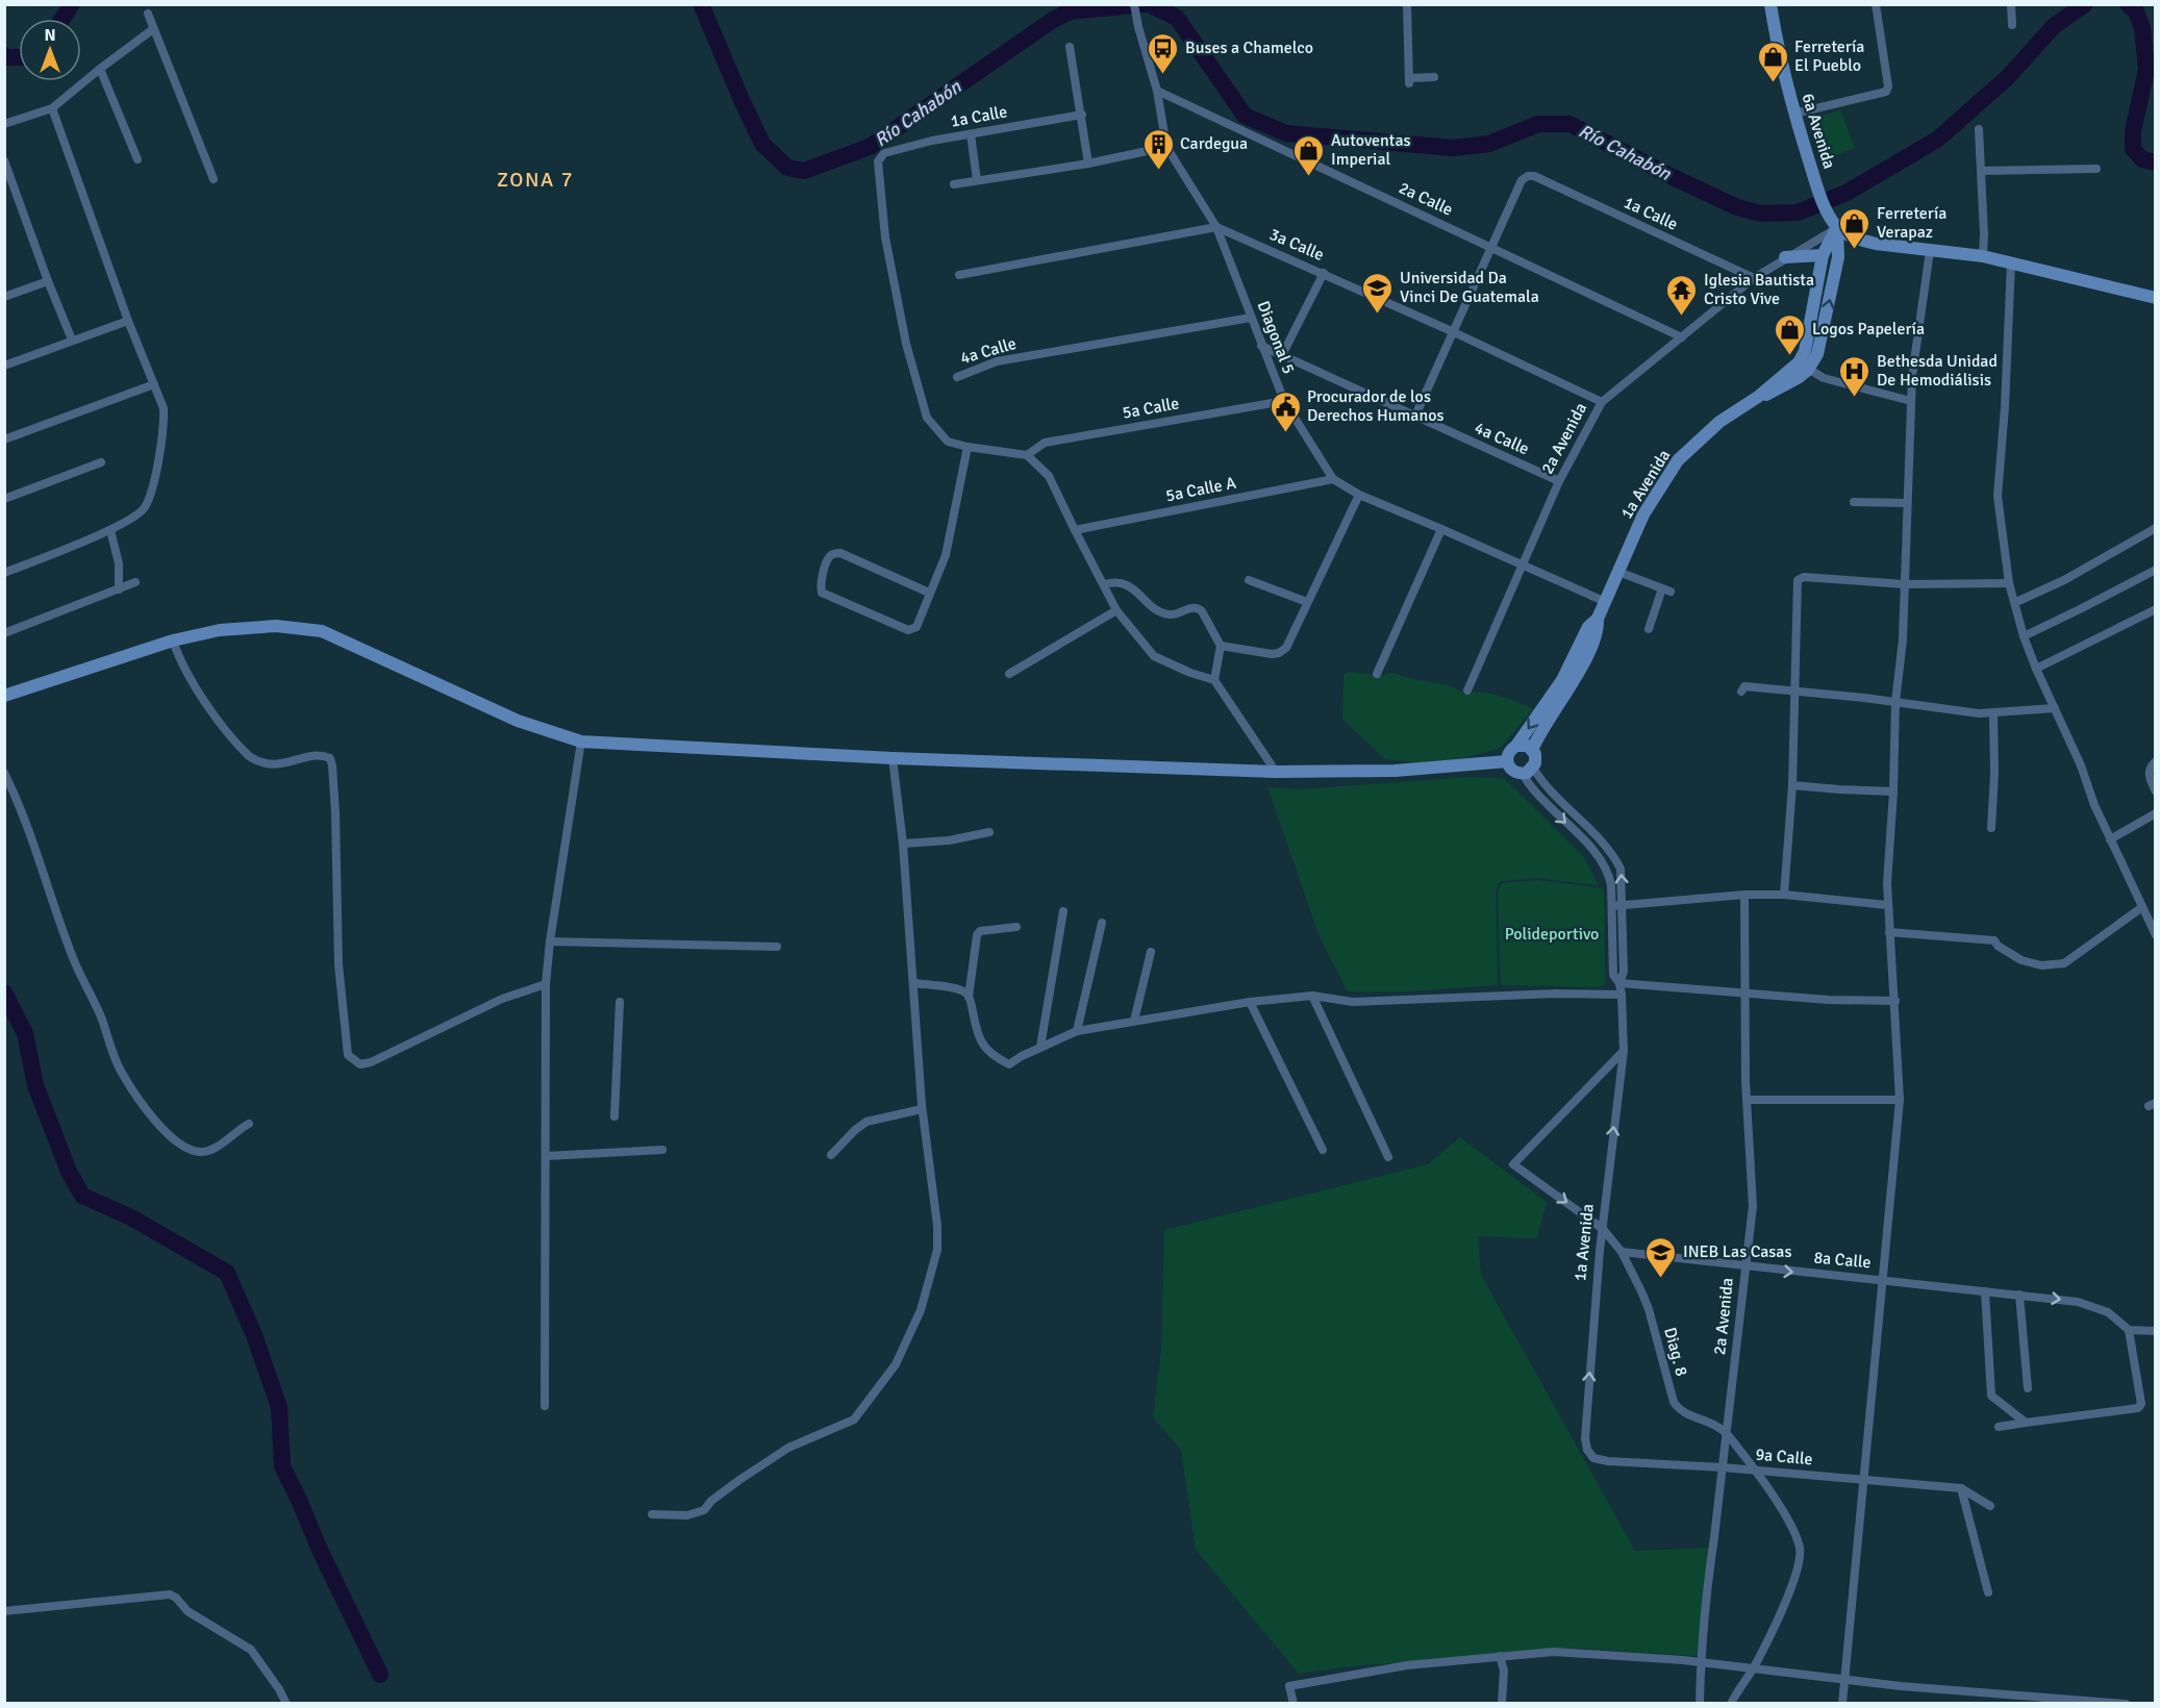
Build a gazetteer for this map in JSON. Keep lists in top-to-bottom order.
{
  "streets": {
    "main road": ["6a Avenida", "1a Avenida"],
    "street": [
      "1a Calle",
      "2a Calle",
      "3a Calle",
      "Diagonal 5",
      "4a Calle",
      "5a Calle",
      "2a Avenida",
      "5a Calle A",
      "8a Calle",
      "Diag. 8",
      "9a Calle"
    ]
  },
  "crossings": [
    ["1a Calle", "2a Calle"],
    ["1a Calle", "2a Avenida"],
    ["6a Avenida", "2a Avenida"],
    ["2a Calle", "Diagonal 5"],
    ["2a Calle", "2a Avenida"],
    ["3a Calle", "Diagonal 5"],
    ["3a Calle", "2a Avenida"],
    ["Diagonal 5", "4a Calle"],
    ["Diagonal 5", "5a Calle"],
    ["Diagonal 5", "2a Avenida"],
    ["Diagonal 5", "1a Avenida"],
    ["Diagonal 5", "5a Calle A"],
    ["4a Calle", "2a Avenida"],
    ["2a Avenida", "8a Calle"],
    ["2a Avenida", "Diag. 8"],
    ["2a Avenida", "9a Calle"],
    ["1a Avenida", "9a Calle"],
    ["8a Calle", "Diag. 8"]
  ],
  "one_way": ["8a Calle"],
  "districts": ["ZONA 7"],
  "water": ["Río Cahabón"],
  "parks": ["Polideportivo"],
  "places": {
    "bus stop": ["Buses a Chamelco"],
    "shop": [
      "Ferretería El Pueblo",
      "Autoventas Imperial",
      "Ferretería Verapaz",
      "Logos Papelería"
    ],
    "building": ["Cardegua"],
    "school or university": ["Universidad Da Vinci De Guatemala", "INEB Las Casas"],
    "temple": ["Iglesia Bautista Cristo Vive"],
    "hospital": ["Bethesda Unidad De Hemodiálisis"],
    "public building": ["Procurador de los Derechos Humanos"]
  },
  "north": "top"
}
